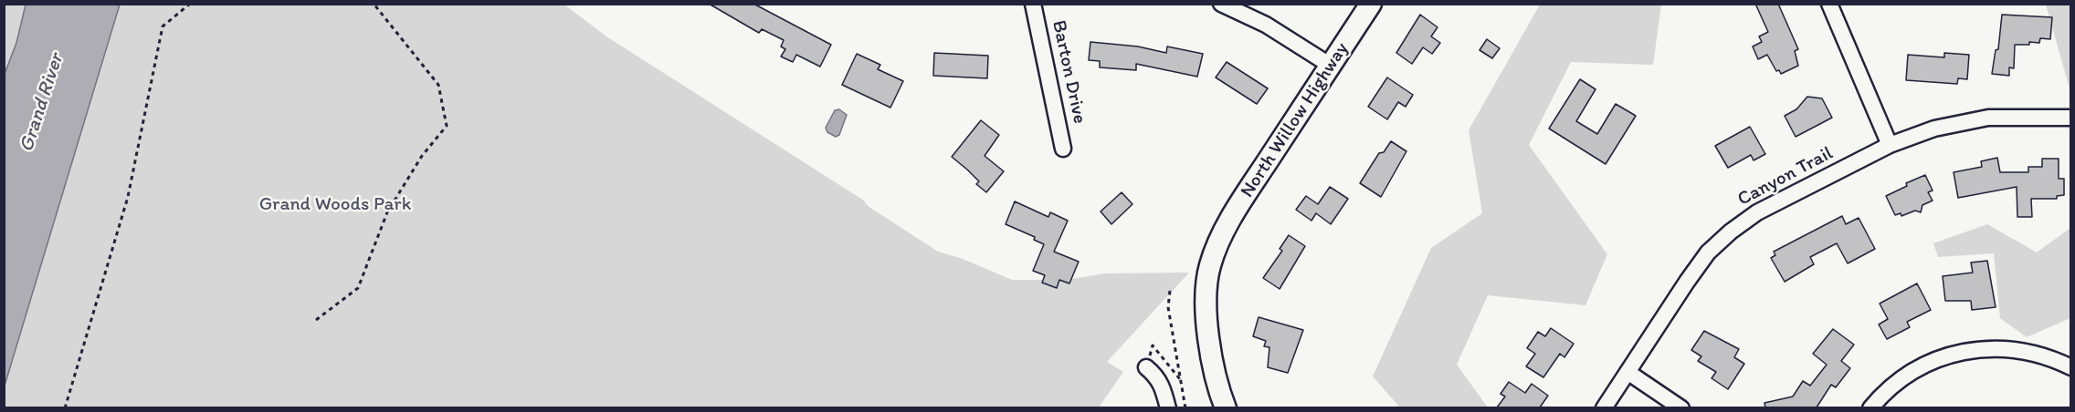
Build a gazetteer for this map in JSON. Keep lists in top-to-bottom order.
{
  "streets": {
    "street": ["Barton Drive", "North Willow Highway", "Canyon Trail"]
  },
  "water": ["Grand River"],
  "parks": ["Grand Woods Park"]
}
